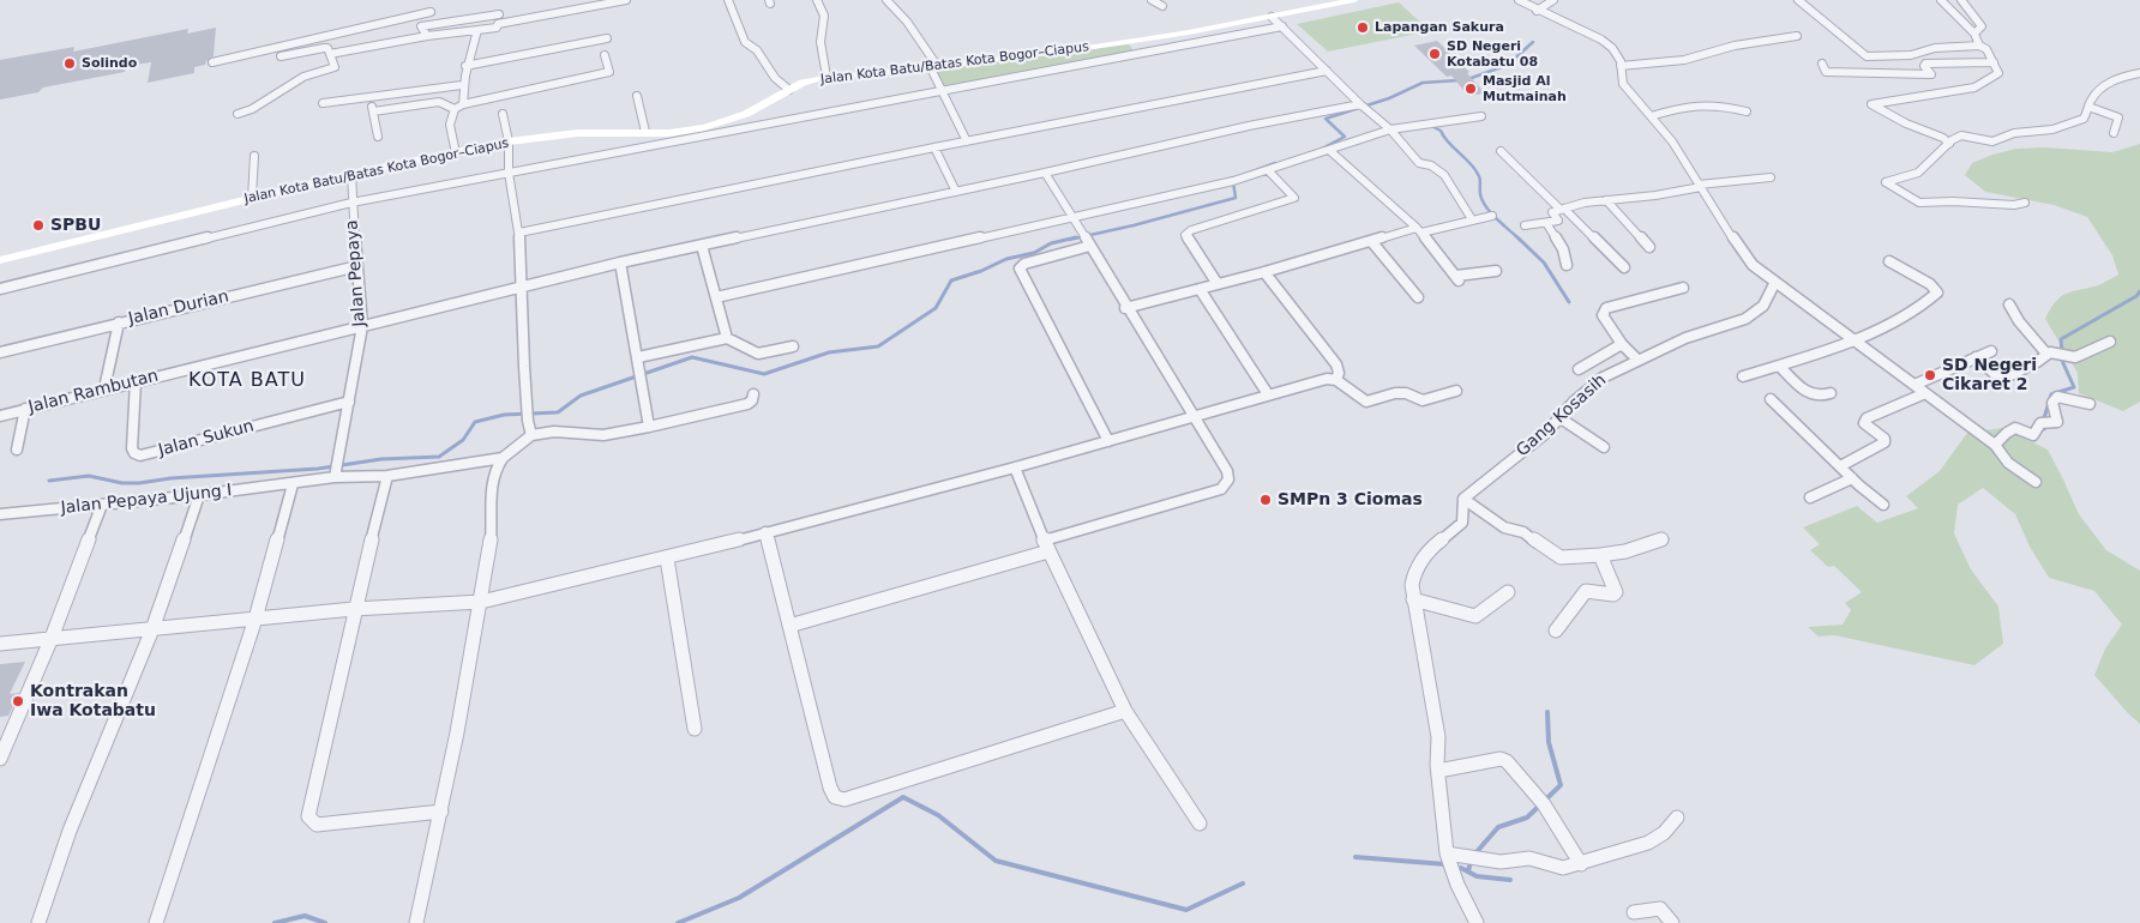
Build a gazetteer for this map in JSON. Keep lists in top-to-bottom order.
{
  "streets": {
    "main road": ["Jalan Kota Batu/Batas Kota Bogor–Ciapus"],
    "street": [
      "Jalan Pepaya",
      "Jalan Durian",
      "Jalan Rambutan",
      "Gang Kosasih",
      "Jalan Sukun",
      "Jalan Pepaya Ujung I"
    ]
  },
  "crossings": [
    ["Jalan Kota Batu/Batas Kota Bogor–Ciapus", "Jalan Pepaya"],
    ["Jalan Pepaya", "Jalan Durian"],
    ["Jalan Pepaya", "Jalan Rambutan"],
    ["Jalan Pepaya", "Jalan Sukun"],
    ["Jalan Pepaya", "Jalan Pepaya Ujung I"],
    ["Jalan Rambutan", "Jalan Sukun"]
  ],
  "districts": ["KOTA BATU"],
  "places": [
    "Lapangan Sakura",
    "SD Negeri Kotabatu 08",
    "Solindo",
    "Masjid Al Mutmainah",
    "SPBU",
    "SD Negeri Cikaret 2",
    "SMPn 3 Ciomas",
    "Kontrakan Iwa Kotabatu"
  ]
}
